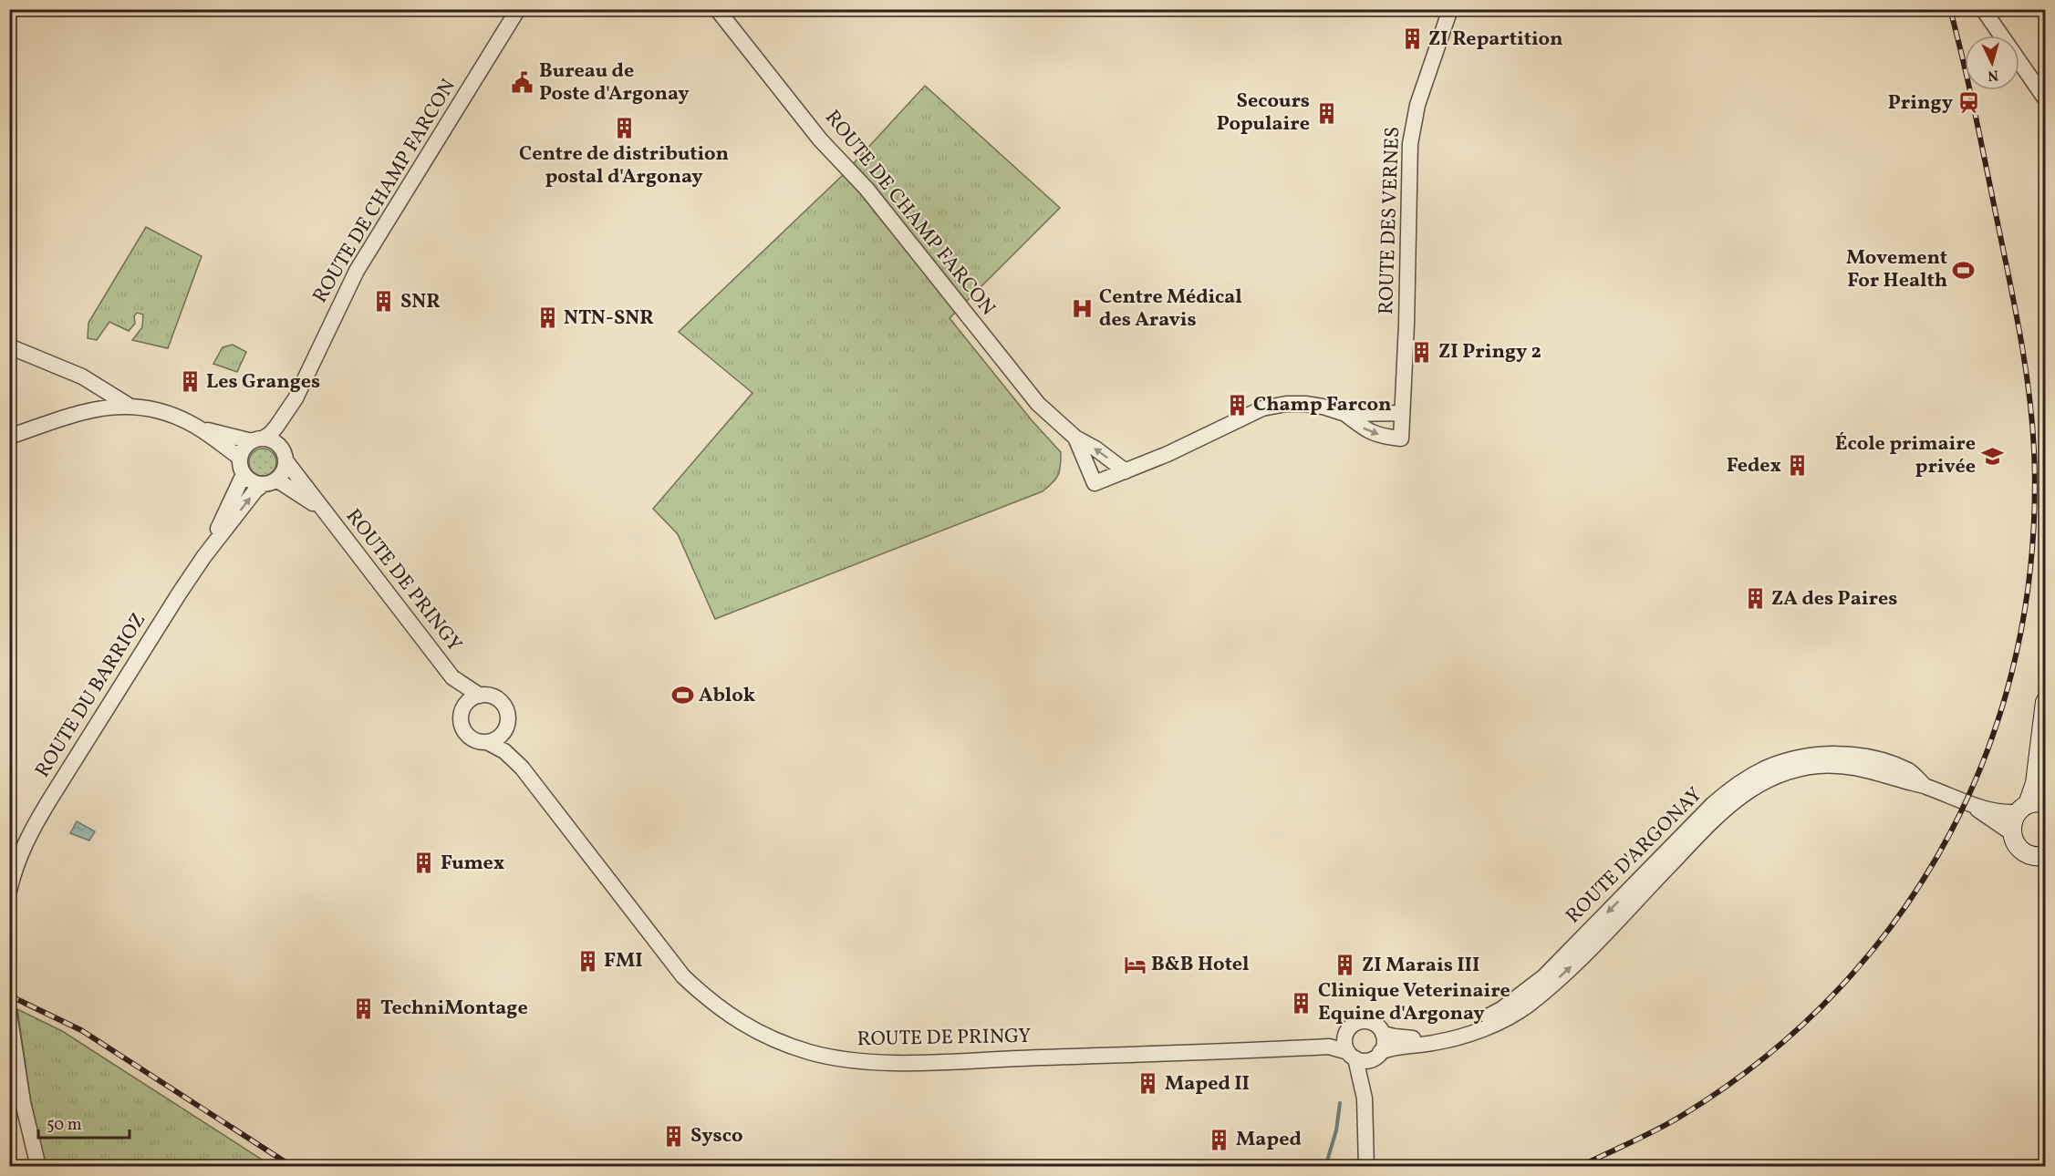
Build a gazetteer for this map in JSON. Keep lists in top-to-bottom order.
{
  "streets": {
    "street": [
      "ROUTE DE CHAMP FARCON",
      "ROUTE DES VERNES",
      "ROUTE DE PRINGY",
      "ROUTE DU BARRIOZ",
      "ROUTE D'ARGONAY"
    ]
  },
  "crossings": [
    ["ROUTE DE CHAMP FARCON", "ROUTE DE PRINGY"],
    ["ROUTE DE CHAMP FARCON", "ROUTE DU BARRIOZ"],
    ["ROUTE DE PRINGY", "ROUTE DU BARRIOZ"],
    ["ROUTE DE PRINGY", "ROUTE D'ARGONAY"]
  ],
  "places": {
    "building": [
      "ZI Repartition",
      "Secours Populaire",
      "Centre de distribution postal d'Argonay",
      "SNR",
      "NTN-SNR",
      "ZI Pringy 2",
      "Les Granges",
      "Champ Farcon",
      "Fedex",
      "ZA des Paires",
      "Fumex",
      "FMI",
      "ZI Marais III",
      "Clinique Veterinaire Equine d'Argonay",
      "TechniMontage",
      "Maped II",
      "Sysco",
      "Maped"
    ],
    "public building": ["Bureau de Poste d'Argonay"],
    "station": ["Pringy"],
    "sports": ["Movement For Health", "Ablok"],
    "hospital": ["Centre Médical des Aravis"],
    "school or university": ["École primaire privée"],
    "hotel": ["B&B Hotel"]
  },
  "scale_bar": "50 m",
  "north": "bottom"
}
